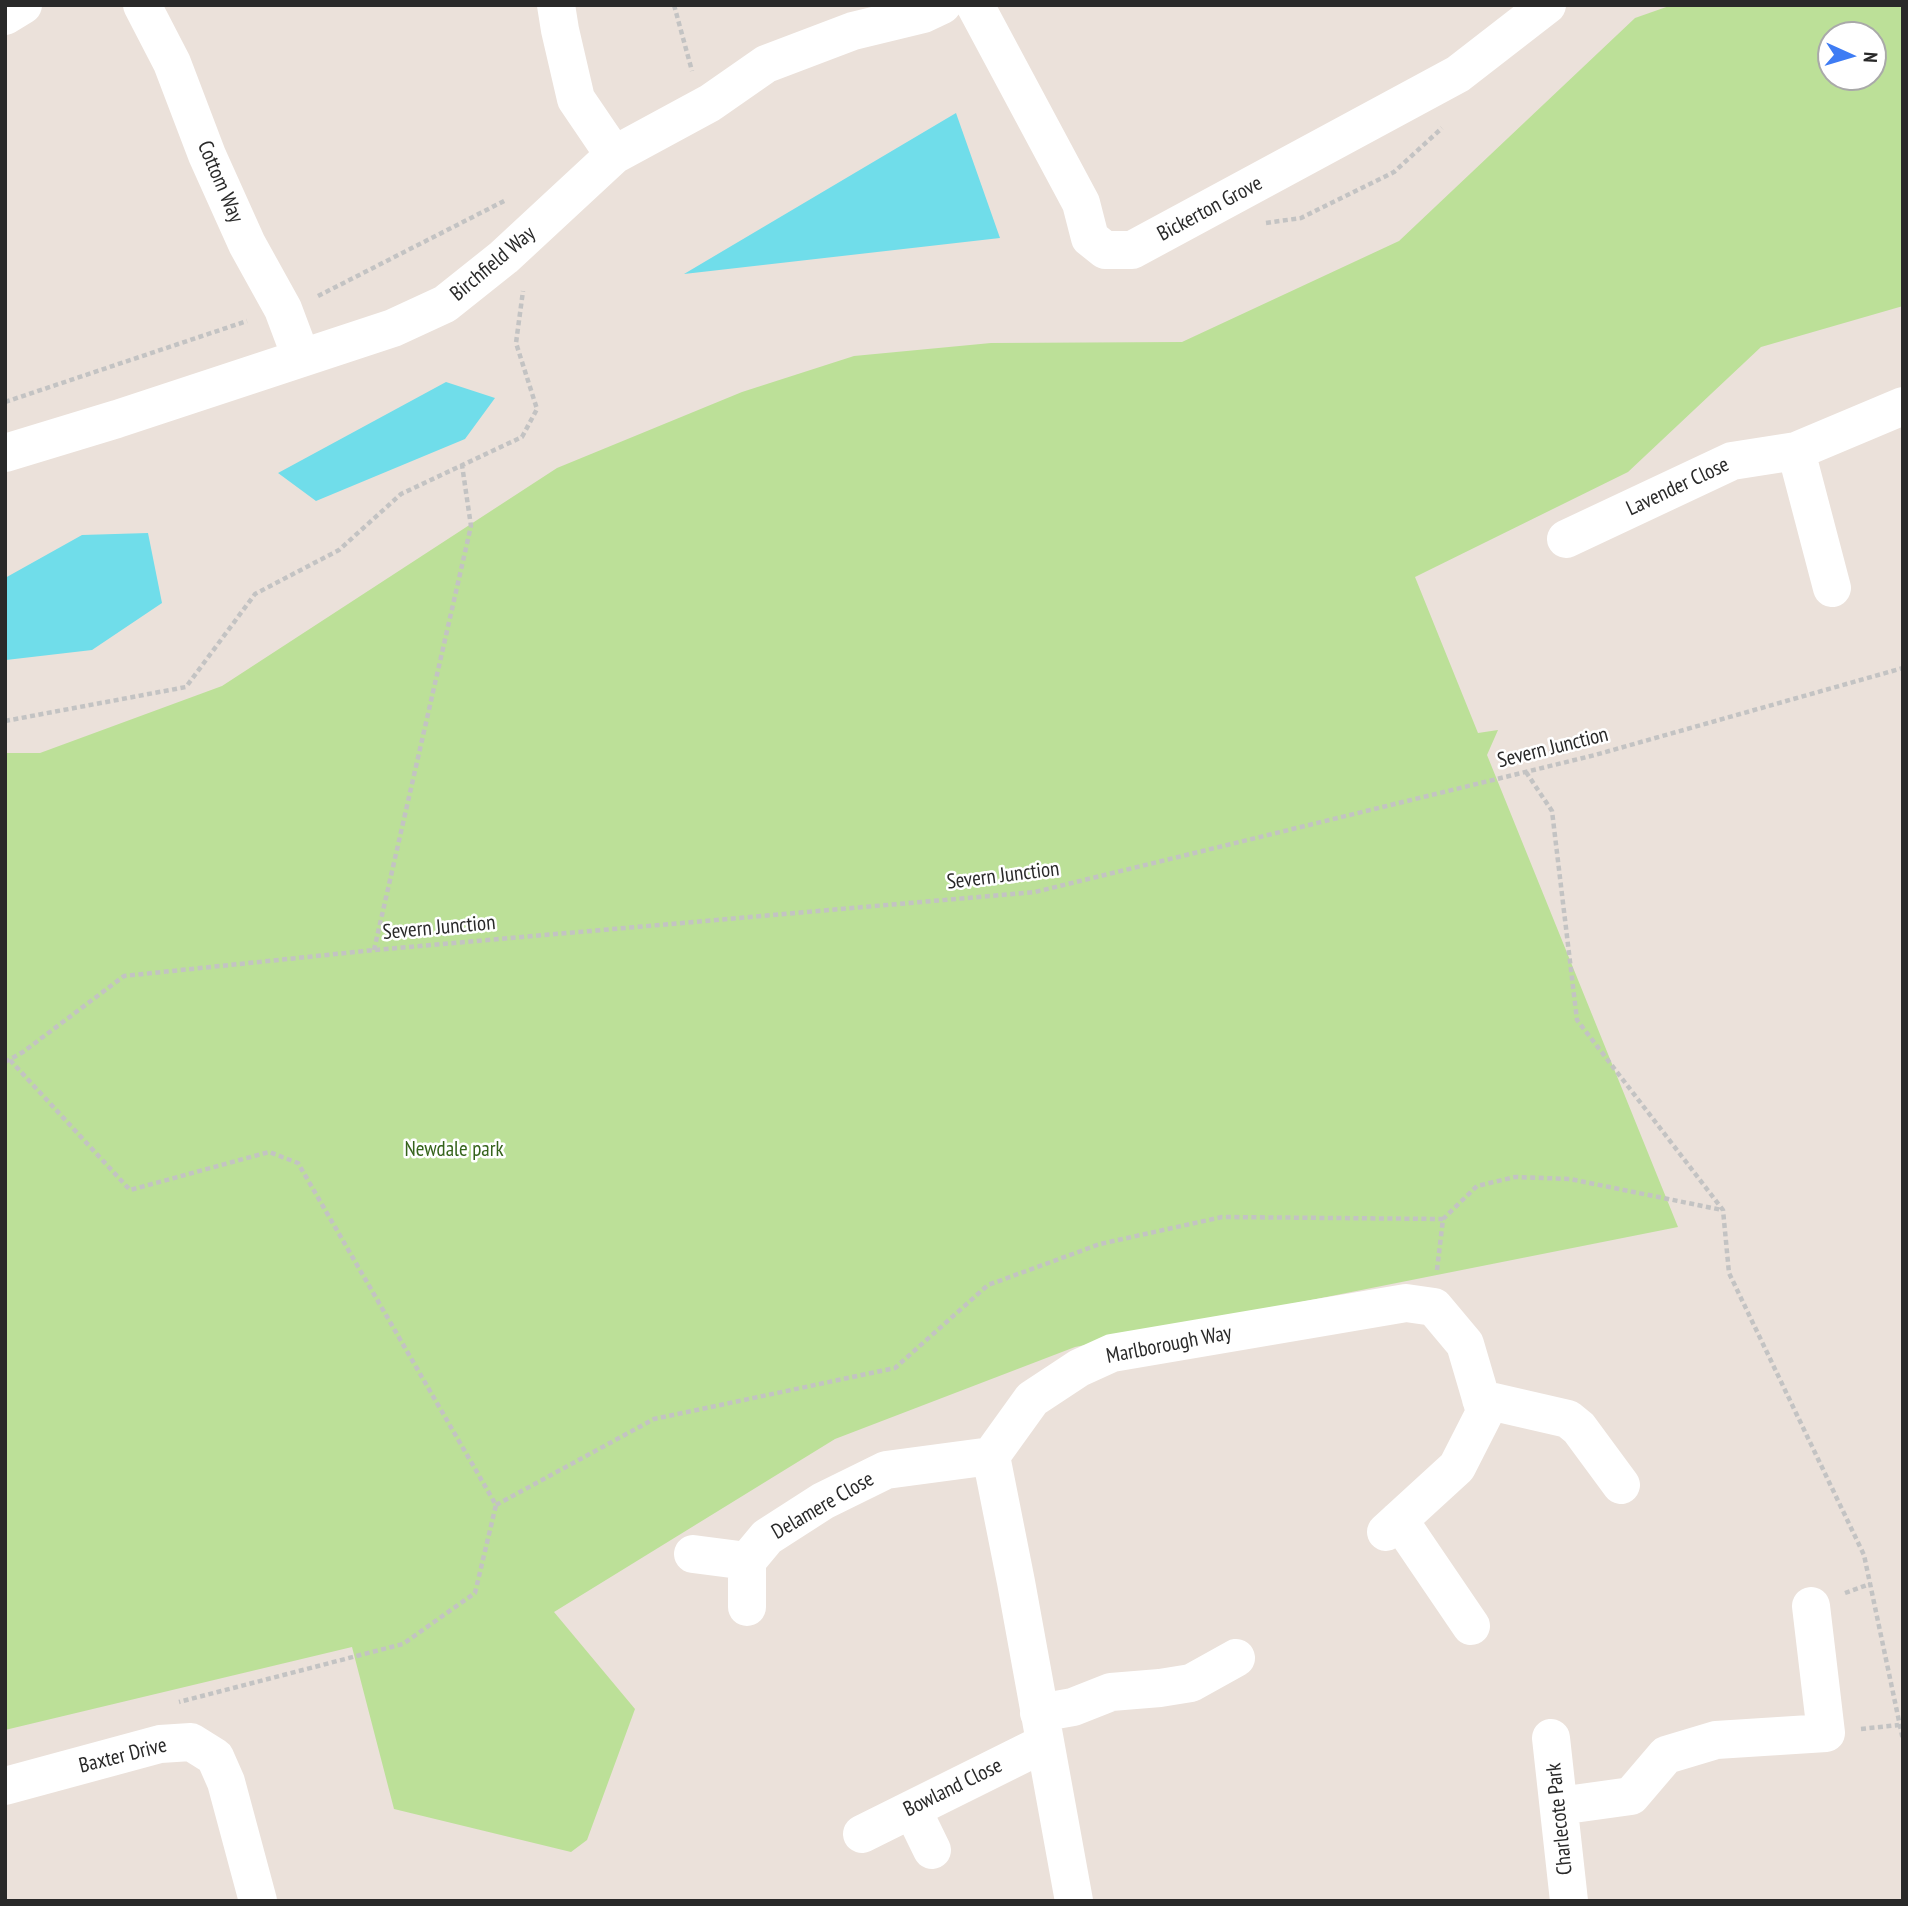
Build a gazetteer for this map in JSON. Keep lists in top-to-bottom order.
{
  "streets": {
    "street": [
      "Cottom Way",
      "Bickerton Grove",
      "Birchfield Way",
      "Lavender Close",
      "Marlborough Way",
      "Delamere Close",
      "Baxter Drive",
      "Bowland Close",
      "Charlecote Park"
    ],
    "path": ["Severn Junction"]
  },
  "crossings": [
    ["Cottom Way", "Birchfield Way"],
    ["Marlborough Way", "Delamere Close"]
  ],
  "parks": ["Newdale park"],
  "north": "right"
}
